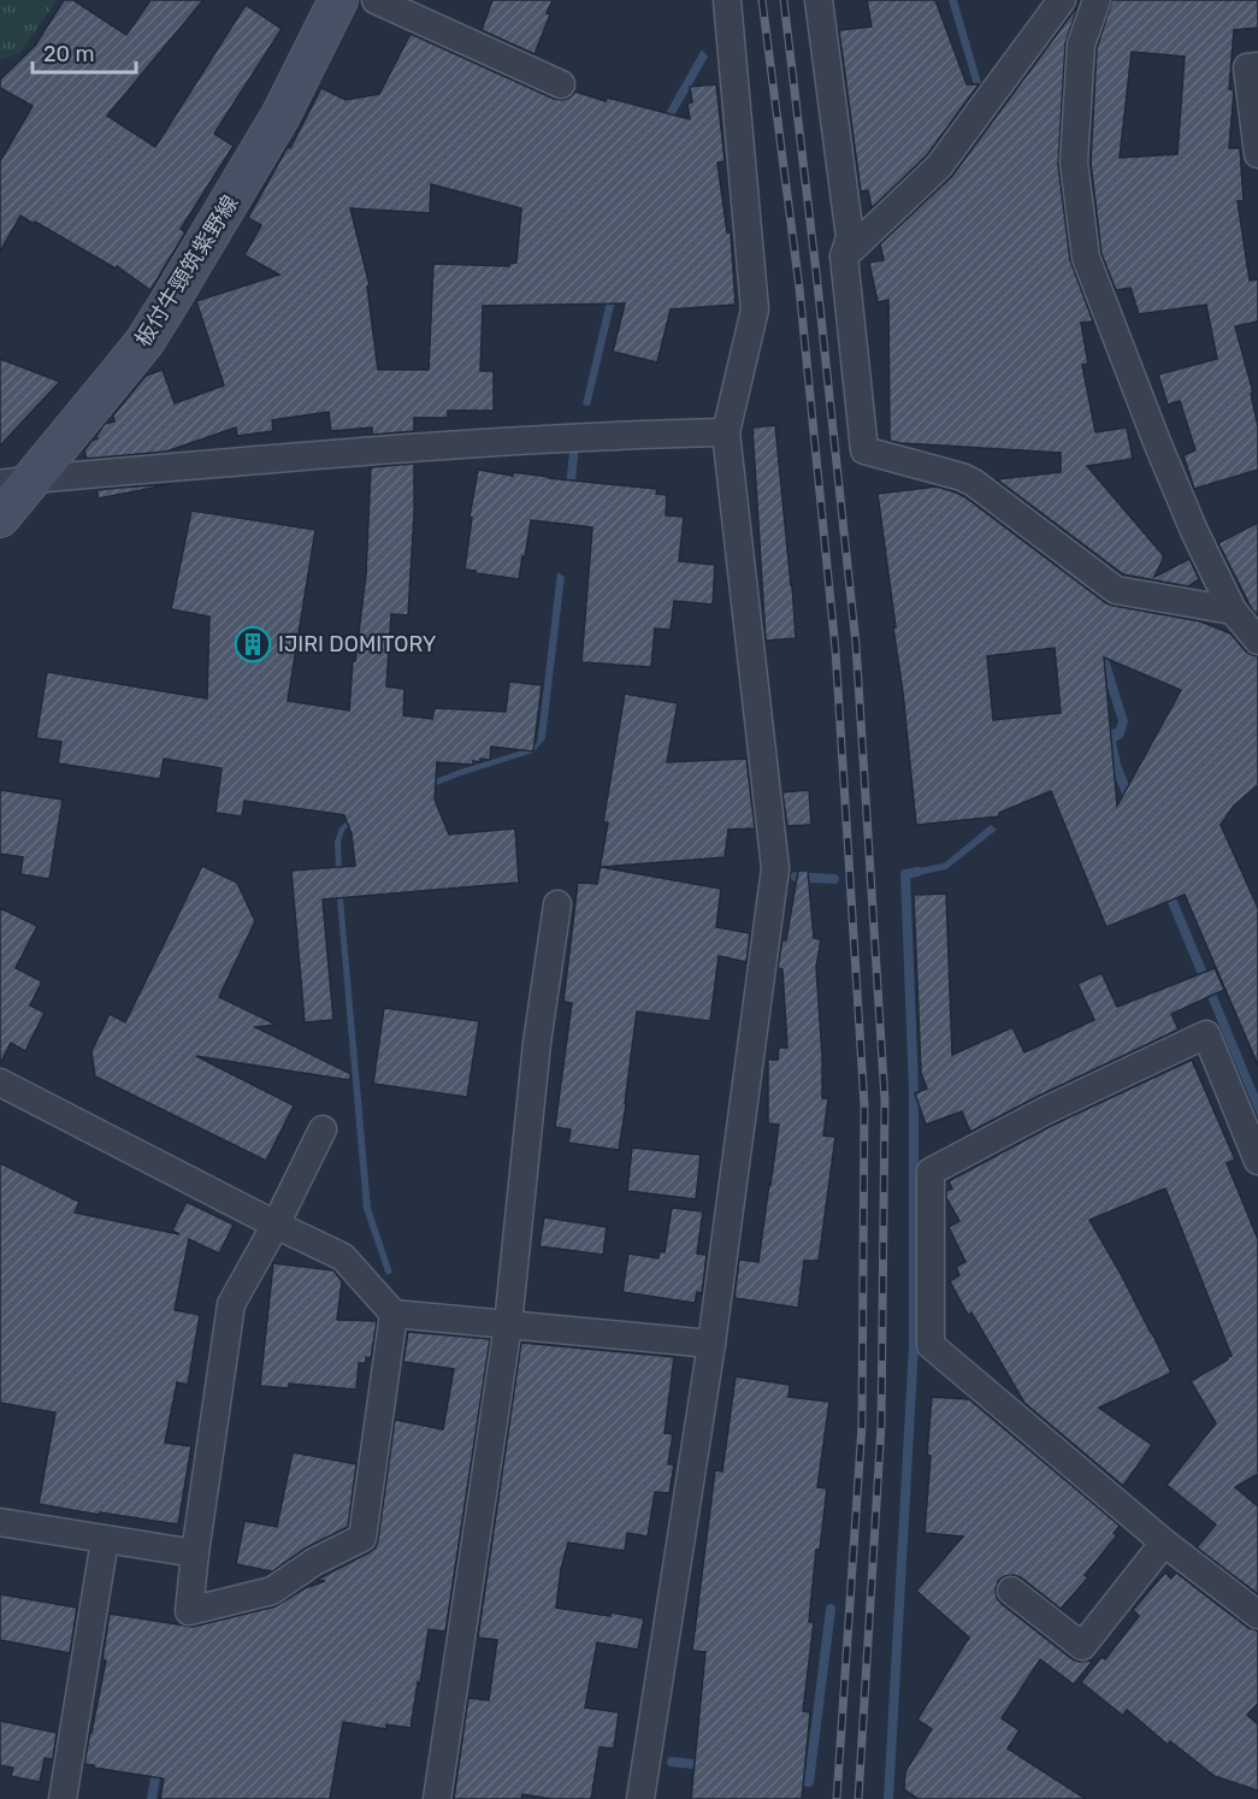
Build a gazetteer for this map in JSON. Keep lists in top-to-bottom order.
{
  "streets": {
    "main road": ["板付牛頸筑紫野線"]
  },
  "places": {
    "building": ["IJIRI DOMITORY"]
  },
  "scale_bar": "20 m"
}
